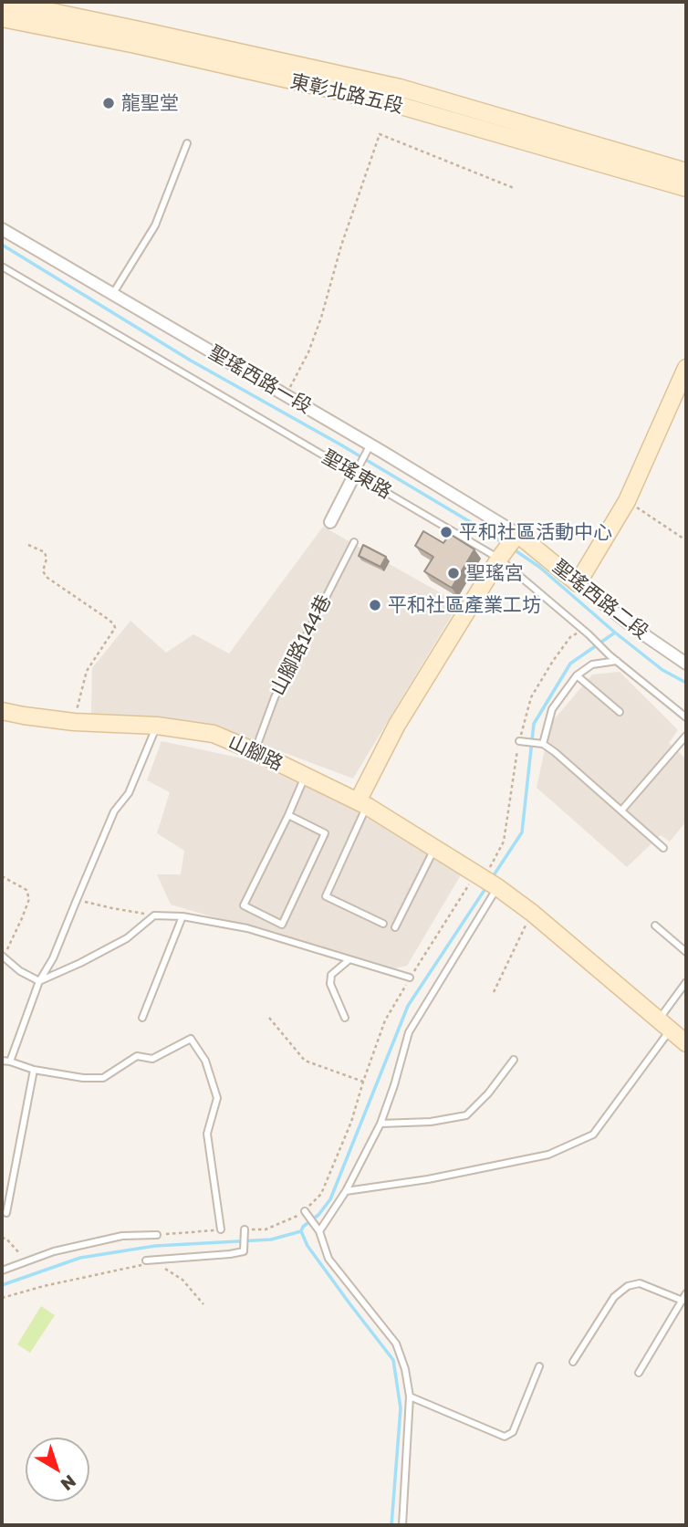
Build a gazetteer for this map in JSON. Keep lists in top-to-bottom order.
{
  "streets": {
    "street": [
      "東彰北路五段",
      "聖瑤西路一段",
      "聖瑤西路二段",
      "山腳路"
    ],
    "lane": ["聖瑤東路", "山腳路144巷"]
  },
  "crossings": [
    ["聖瑤西路一段", "聖瑤西路二段"],
    ["山腳路144巷", "山腳路"]
  ],
  "places": [
    "龍聖堂",
    "平和社區活動中心",
    "聖瑤宮",
    "平和社區產業工坊"
  ],
  "north": "bottom right"
}
